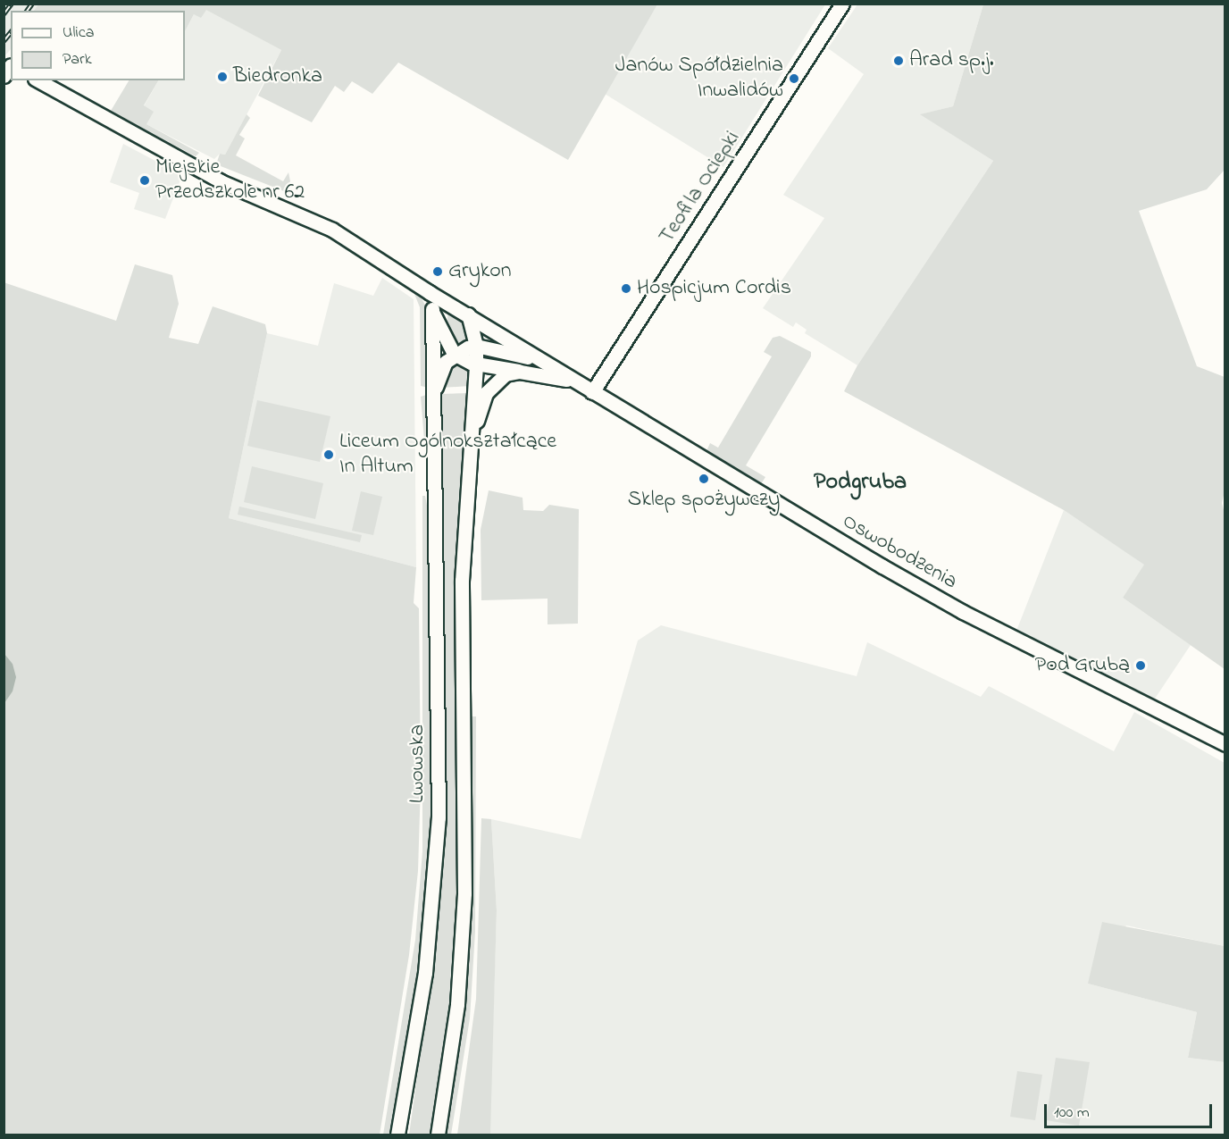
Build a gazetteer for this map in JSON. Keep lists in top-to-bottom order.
{
  "streets": {
    "street": ["Teofila Ociepki", "Oswobodzenia", "Lwowska"]
  },
  "crossings": [
    ["Teofila Ociepki", "Oswobodzenia"]
  ],
  "districts": ["Podgruba"],
  "places": [
    "Arad sp.j.",
    "Biedronka",
    "Janów Spółdzielnia Inwalidów",
    "Miejskie Przedszkole nr 62",
    "Grykon",
    "Hospicjum Cordis",
    "Liceum Ogólnokształcące In Altum",
    "Sklep spożywczy",
    "Pod Grubą"
  ],
  "legend": ["Ulica", "Park"],
  "scale_bar": "100 m"
}
